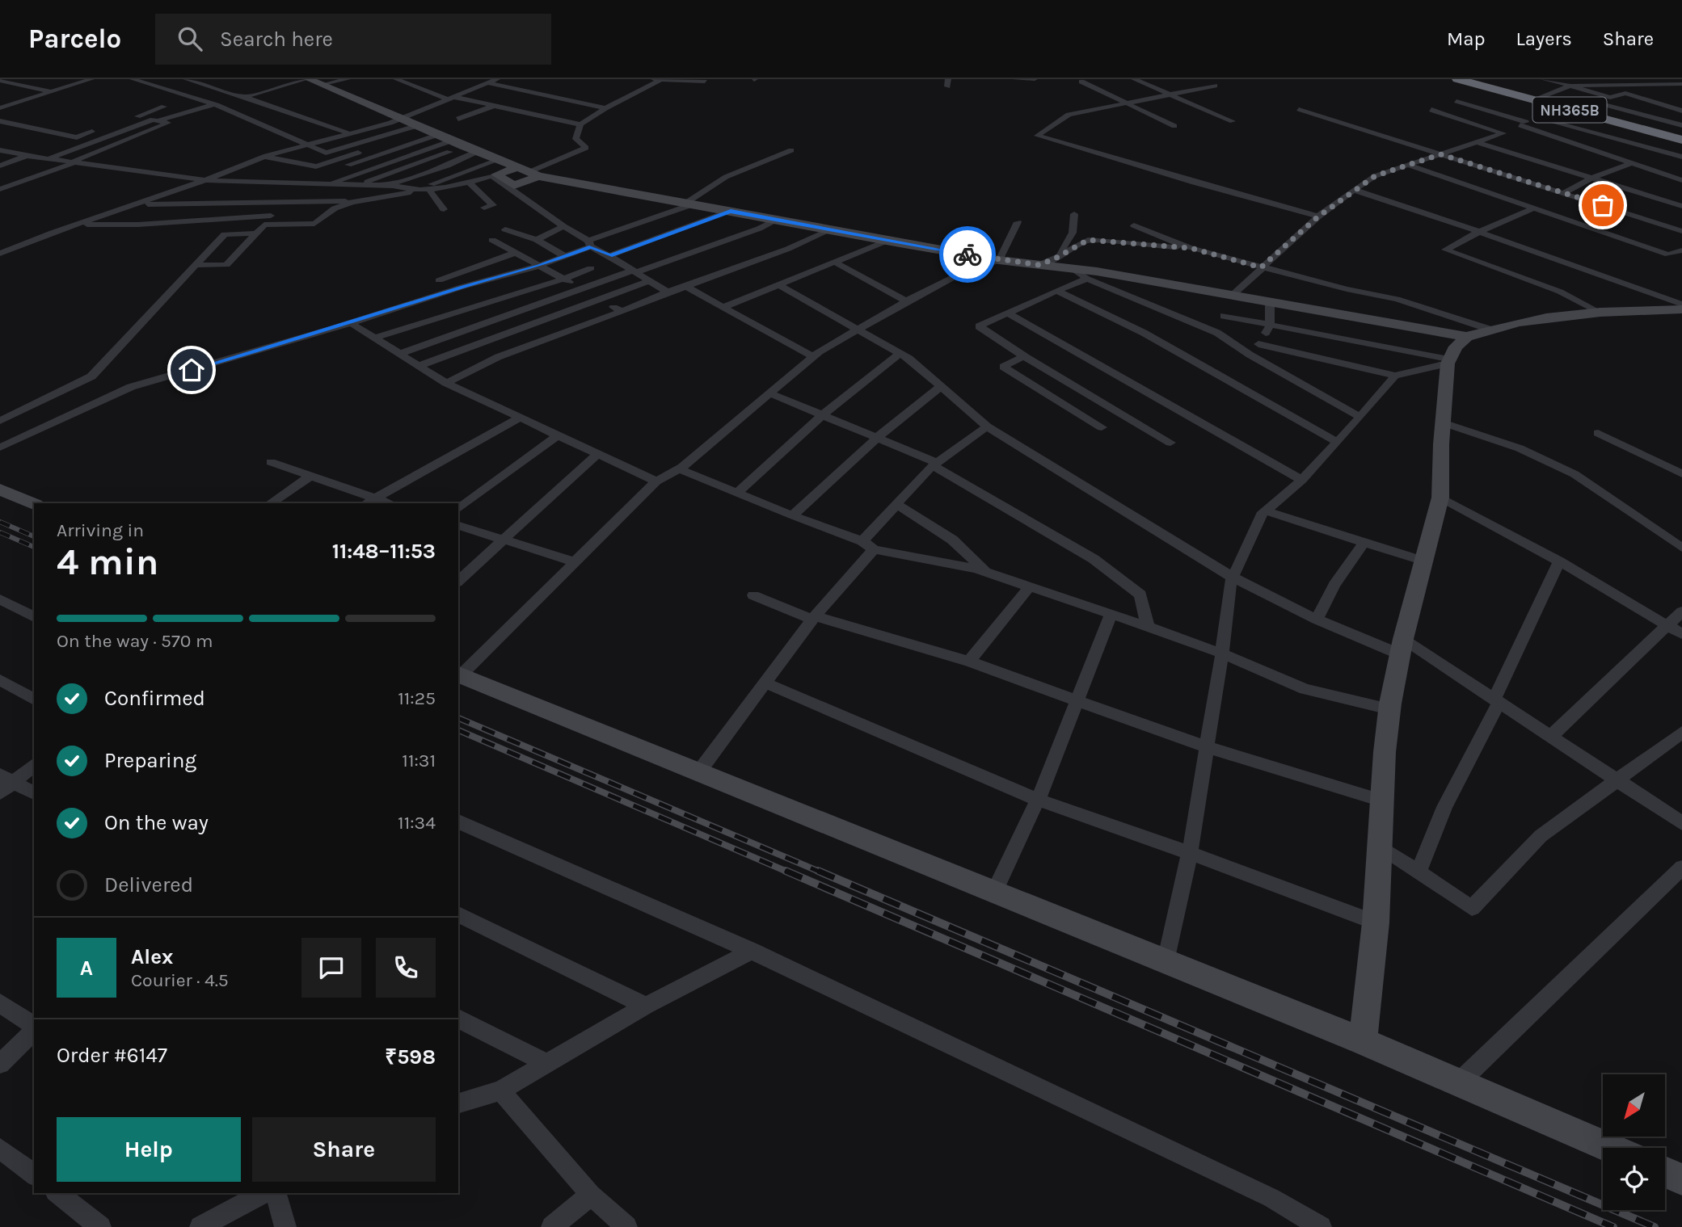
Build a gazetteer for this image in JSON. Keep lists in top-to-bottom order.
{
  "streets": {
    "highway": ["NH365B"]
  },
  "north": "bottom left",
  "page": {
    "header": "Parcelo",
    "search": "Search here",
    "nav": ["Map", "Layers", "Share"],
    "heading": ["4 min", "Arriving in", "11:48–11:53"],
    "panel": [
      "Alex",
      "Courier · 4.5",
      "Order #6147",
      "₹598"
    ],
    "bar": "On the way · 570 m",
    "list": [
      ["Confirmed", "11:25"],
      ["Preparing", "11:31"],
      ["On the way", "11:34"],
      "Delivered"
    ],
    "round": "A",
    "buttons": ["Help", "Share"]
  }
}
